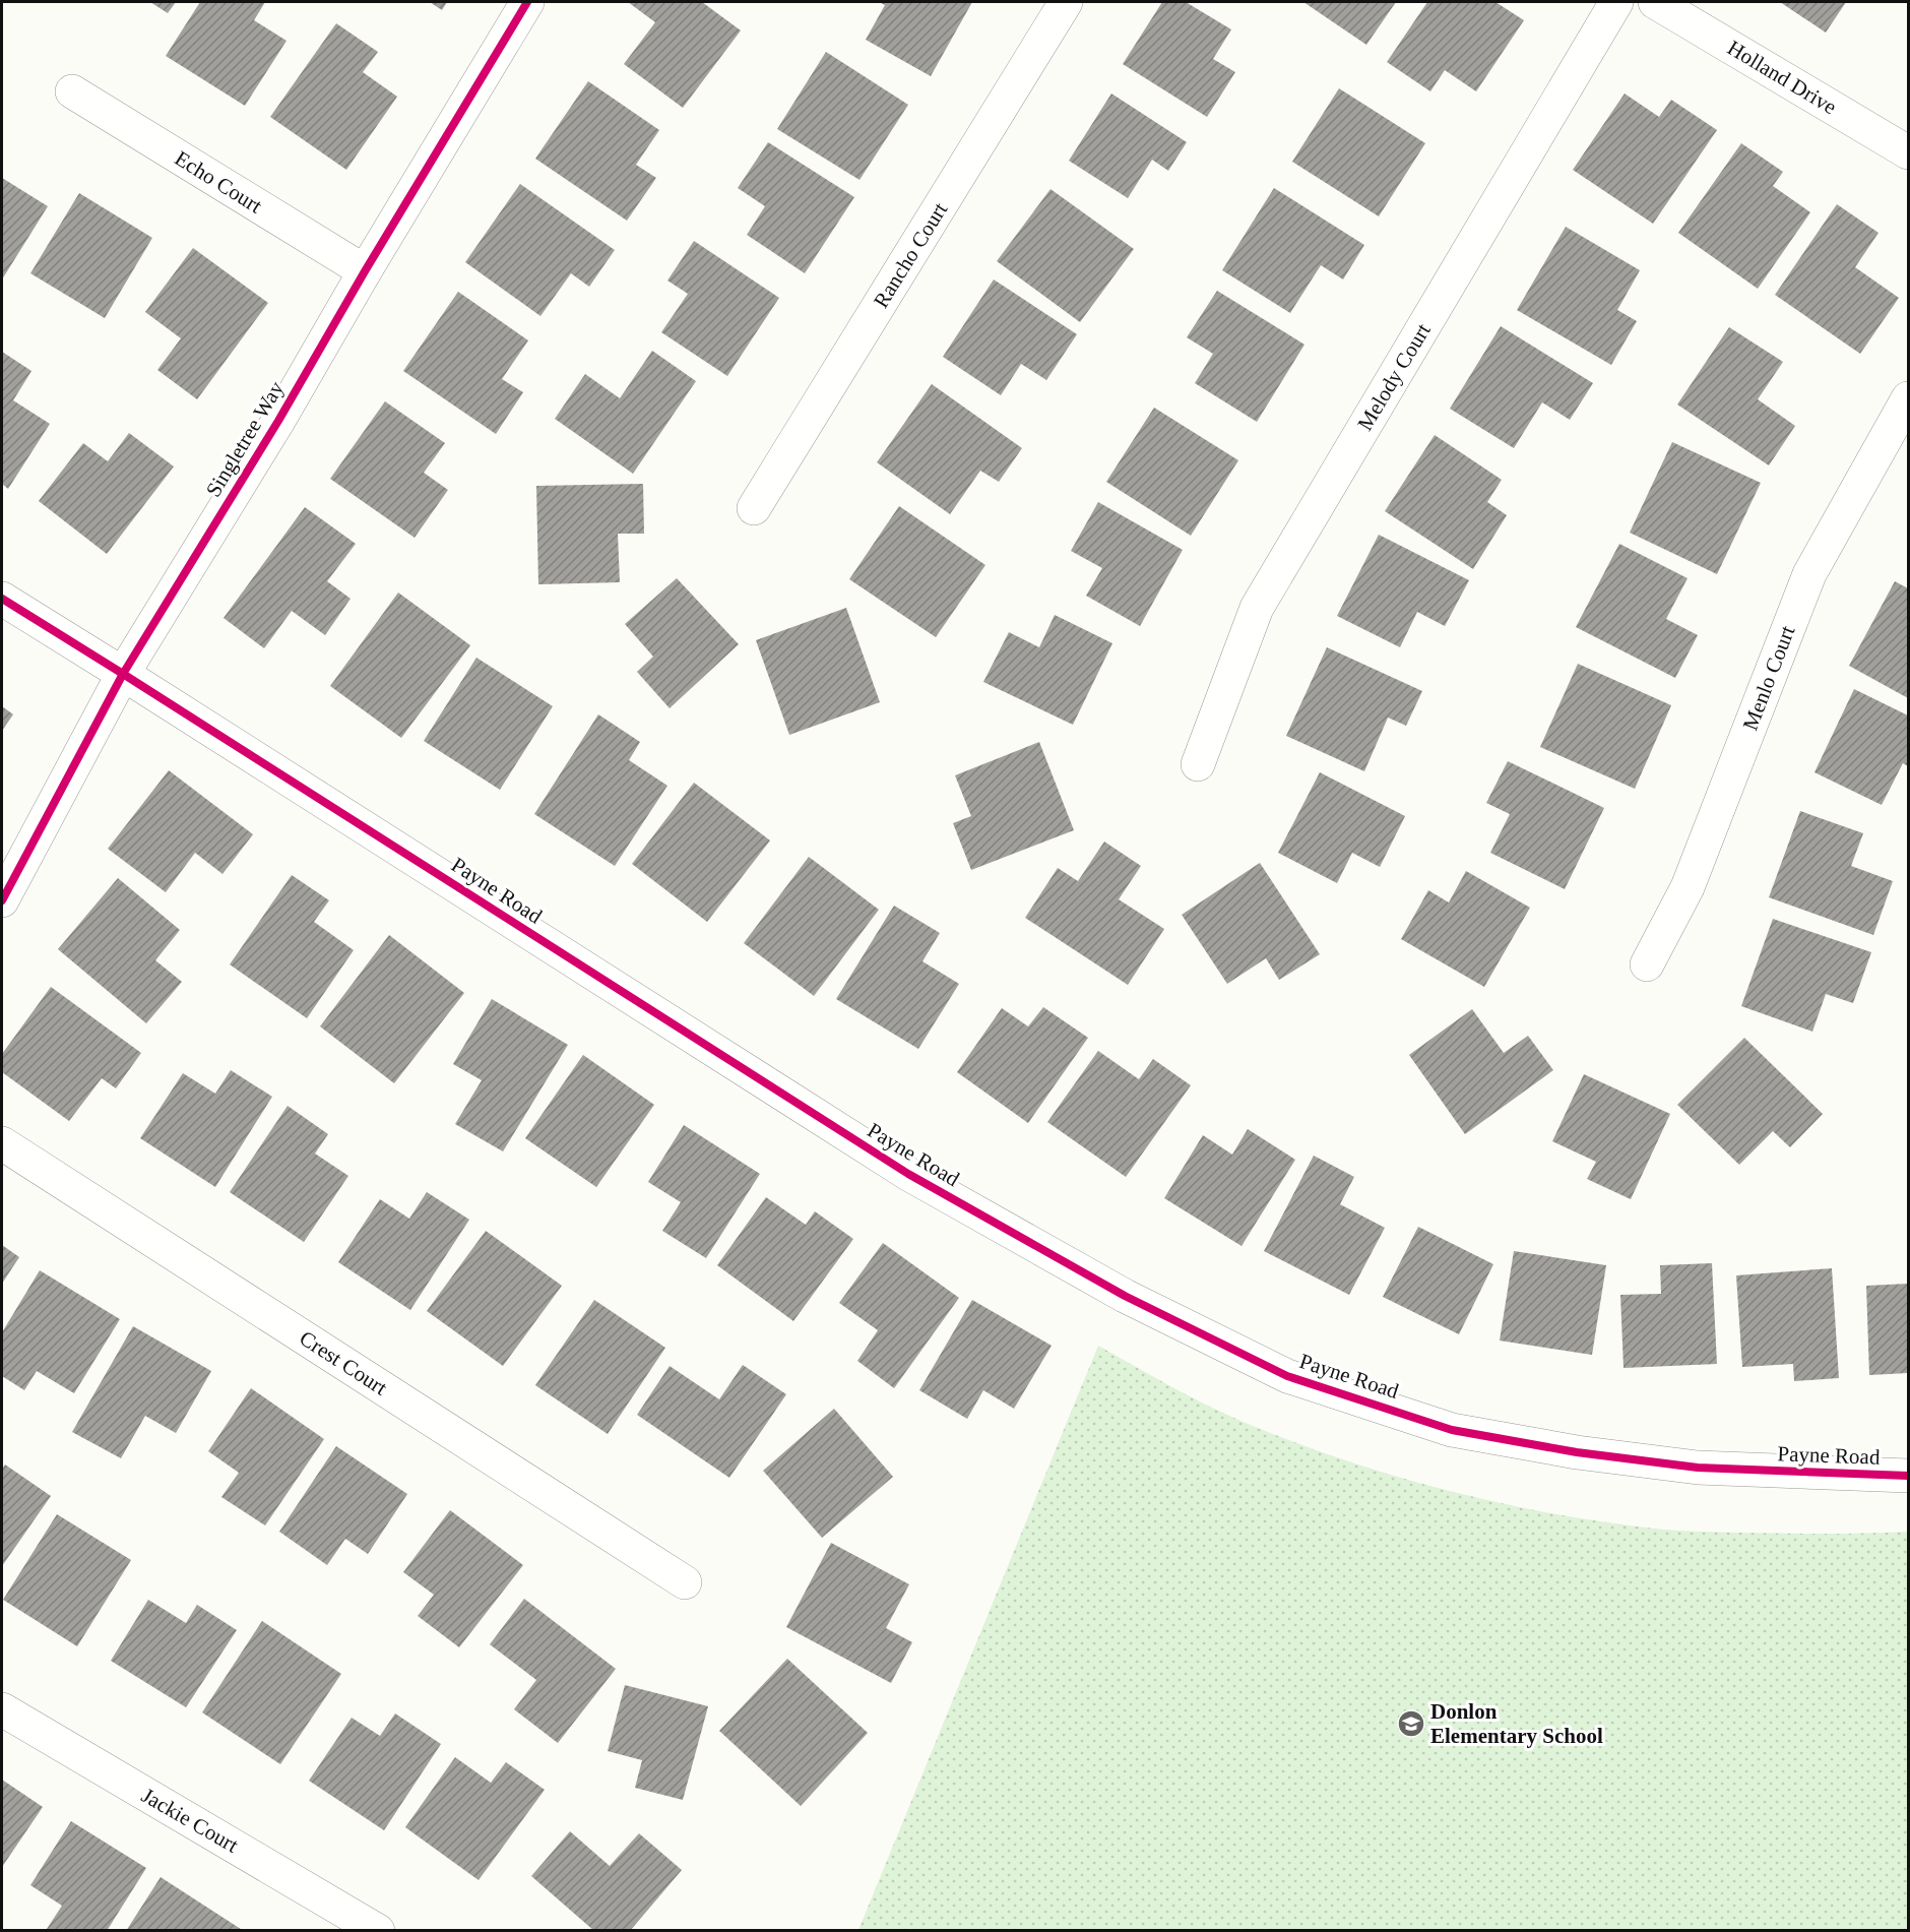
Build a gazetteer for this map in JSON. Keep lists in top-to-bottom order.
{
  "streets": {
    "street": [
      "Holland Drive",
      "Echo Court",
      "Rancho Court",
      "Melody Court",
      "Singletree Way",
      "Menlo Court",
      "Payne Road",
      "Crest Court",
      "Jackie Court"
    ]
  },
  "crossings": [
    ["Echo Court", "Singletree Way"],
    ["Singletree Way", "Payne Road"]
  ],
  "places": {
    "school or university": ["Donlon Elementary School"]
  }
}
